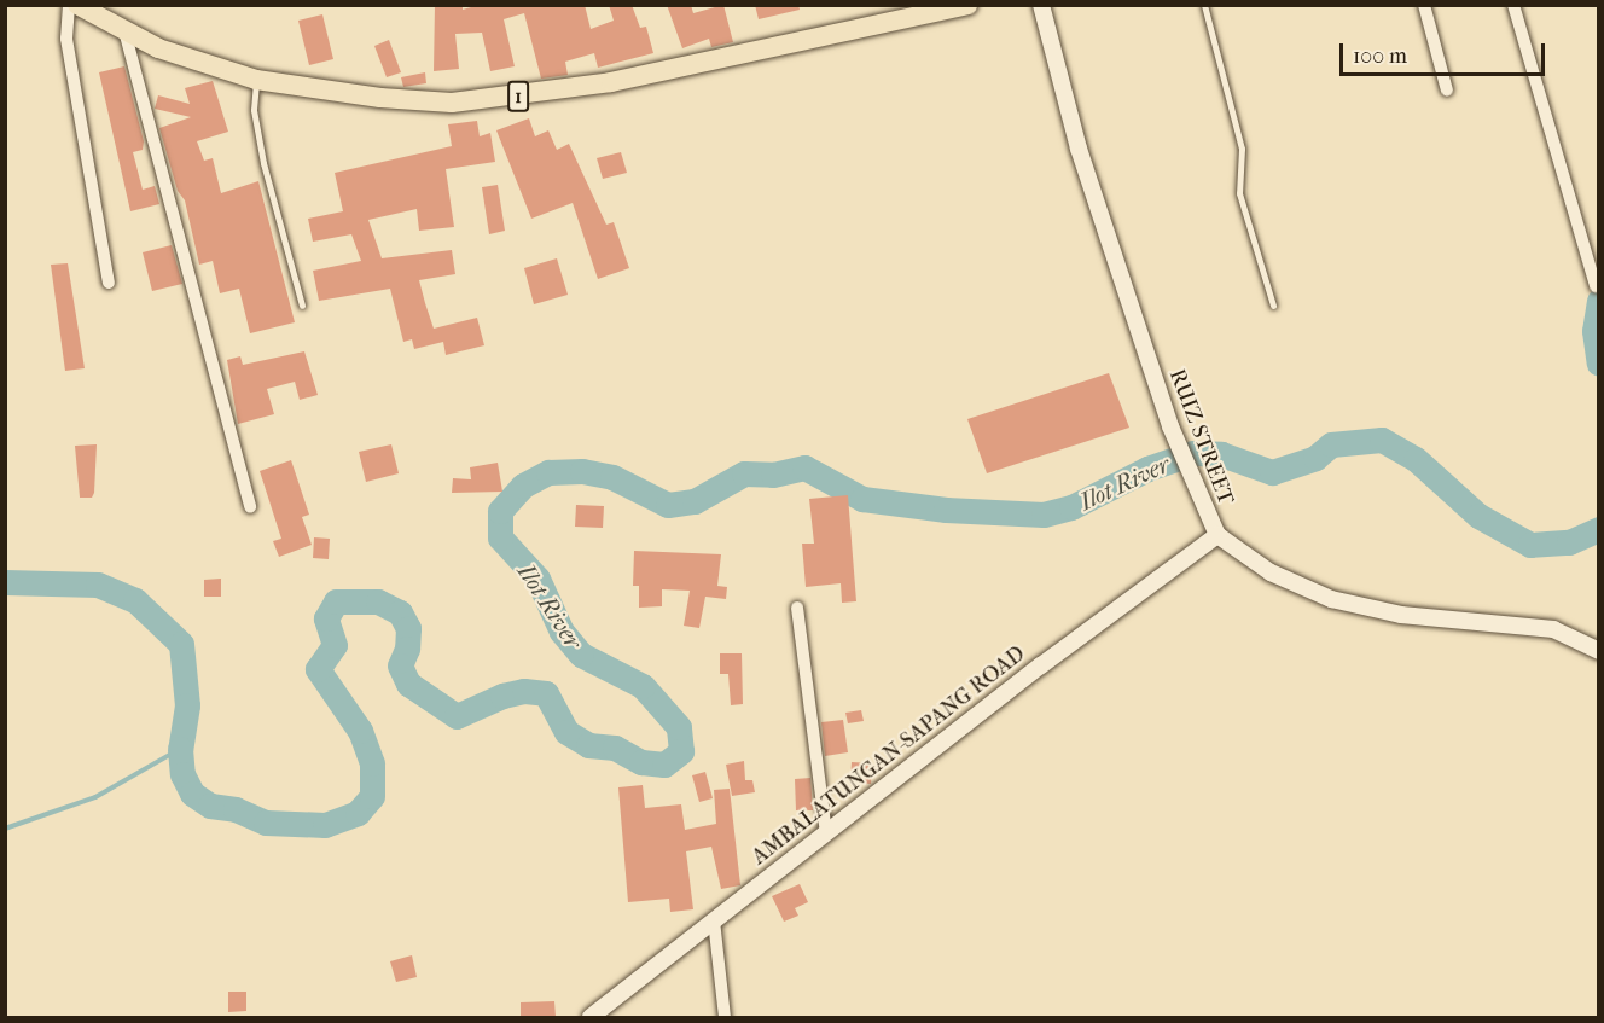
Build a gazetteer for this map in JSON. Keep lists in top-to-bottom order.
{
  "streets": {
    "main road": ["1"],
    "street": ["RUIZ STREET", "AMBALATUNGAN-SAPANG ROAD"]
  },
  "crossings": [
    ["RUIZ STREET", "AMBALATUNGAN-SAPANG ROAD"]
  ],
  "water": ["Ilot River"],
  "scale_bar": "100 m"
}
